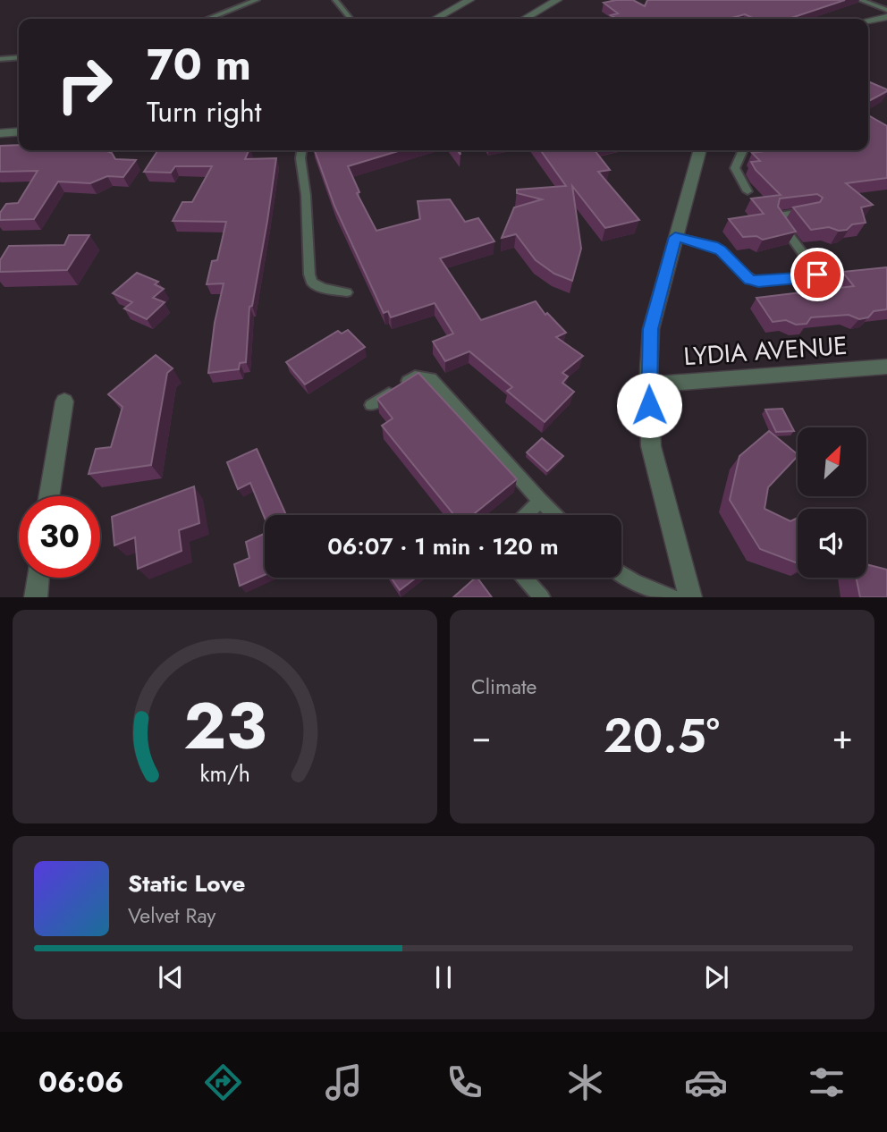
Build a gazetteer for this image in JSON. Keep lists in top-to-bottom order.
{
  "streets": {
    "street": ["LYDIA AVENUE"]
  },
  "north": "top right",
  "page": {
    "turn": ["70 m", "Turn right"],
    "limit": "30",
    "trip": "06:07 · 1 min · 120 m",
    "tile": "Climate",
    "heat": ["−", "20.5°", "+"],
    "song": ["Static Love", "Velvet Ray"],
    "tabs": "06:06",
    "gauge": ["23", "km/h"]
  }
}
